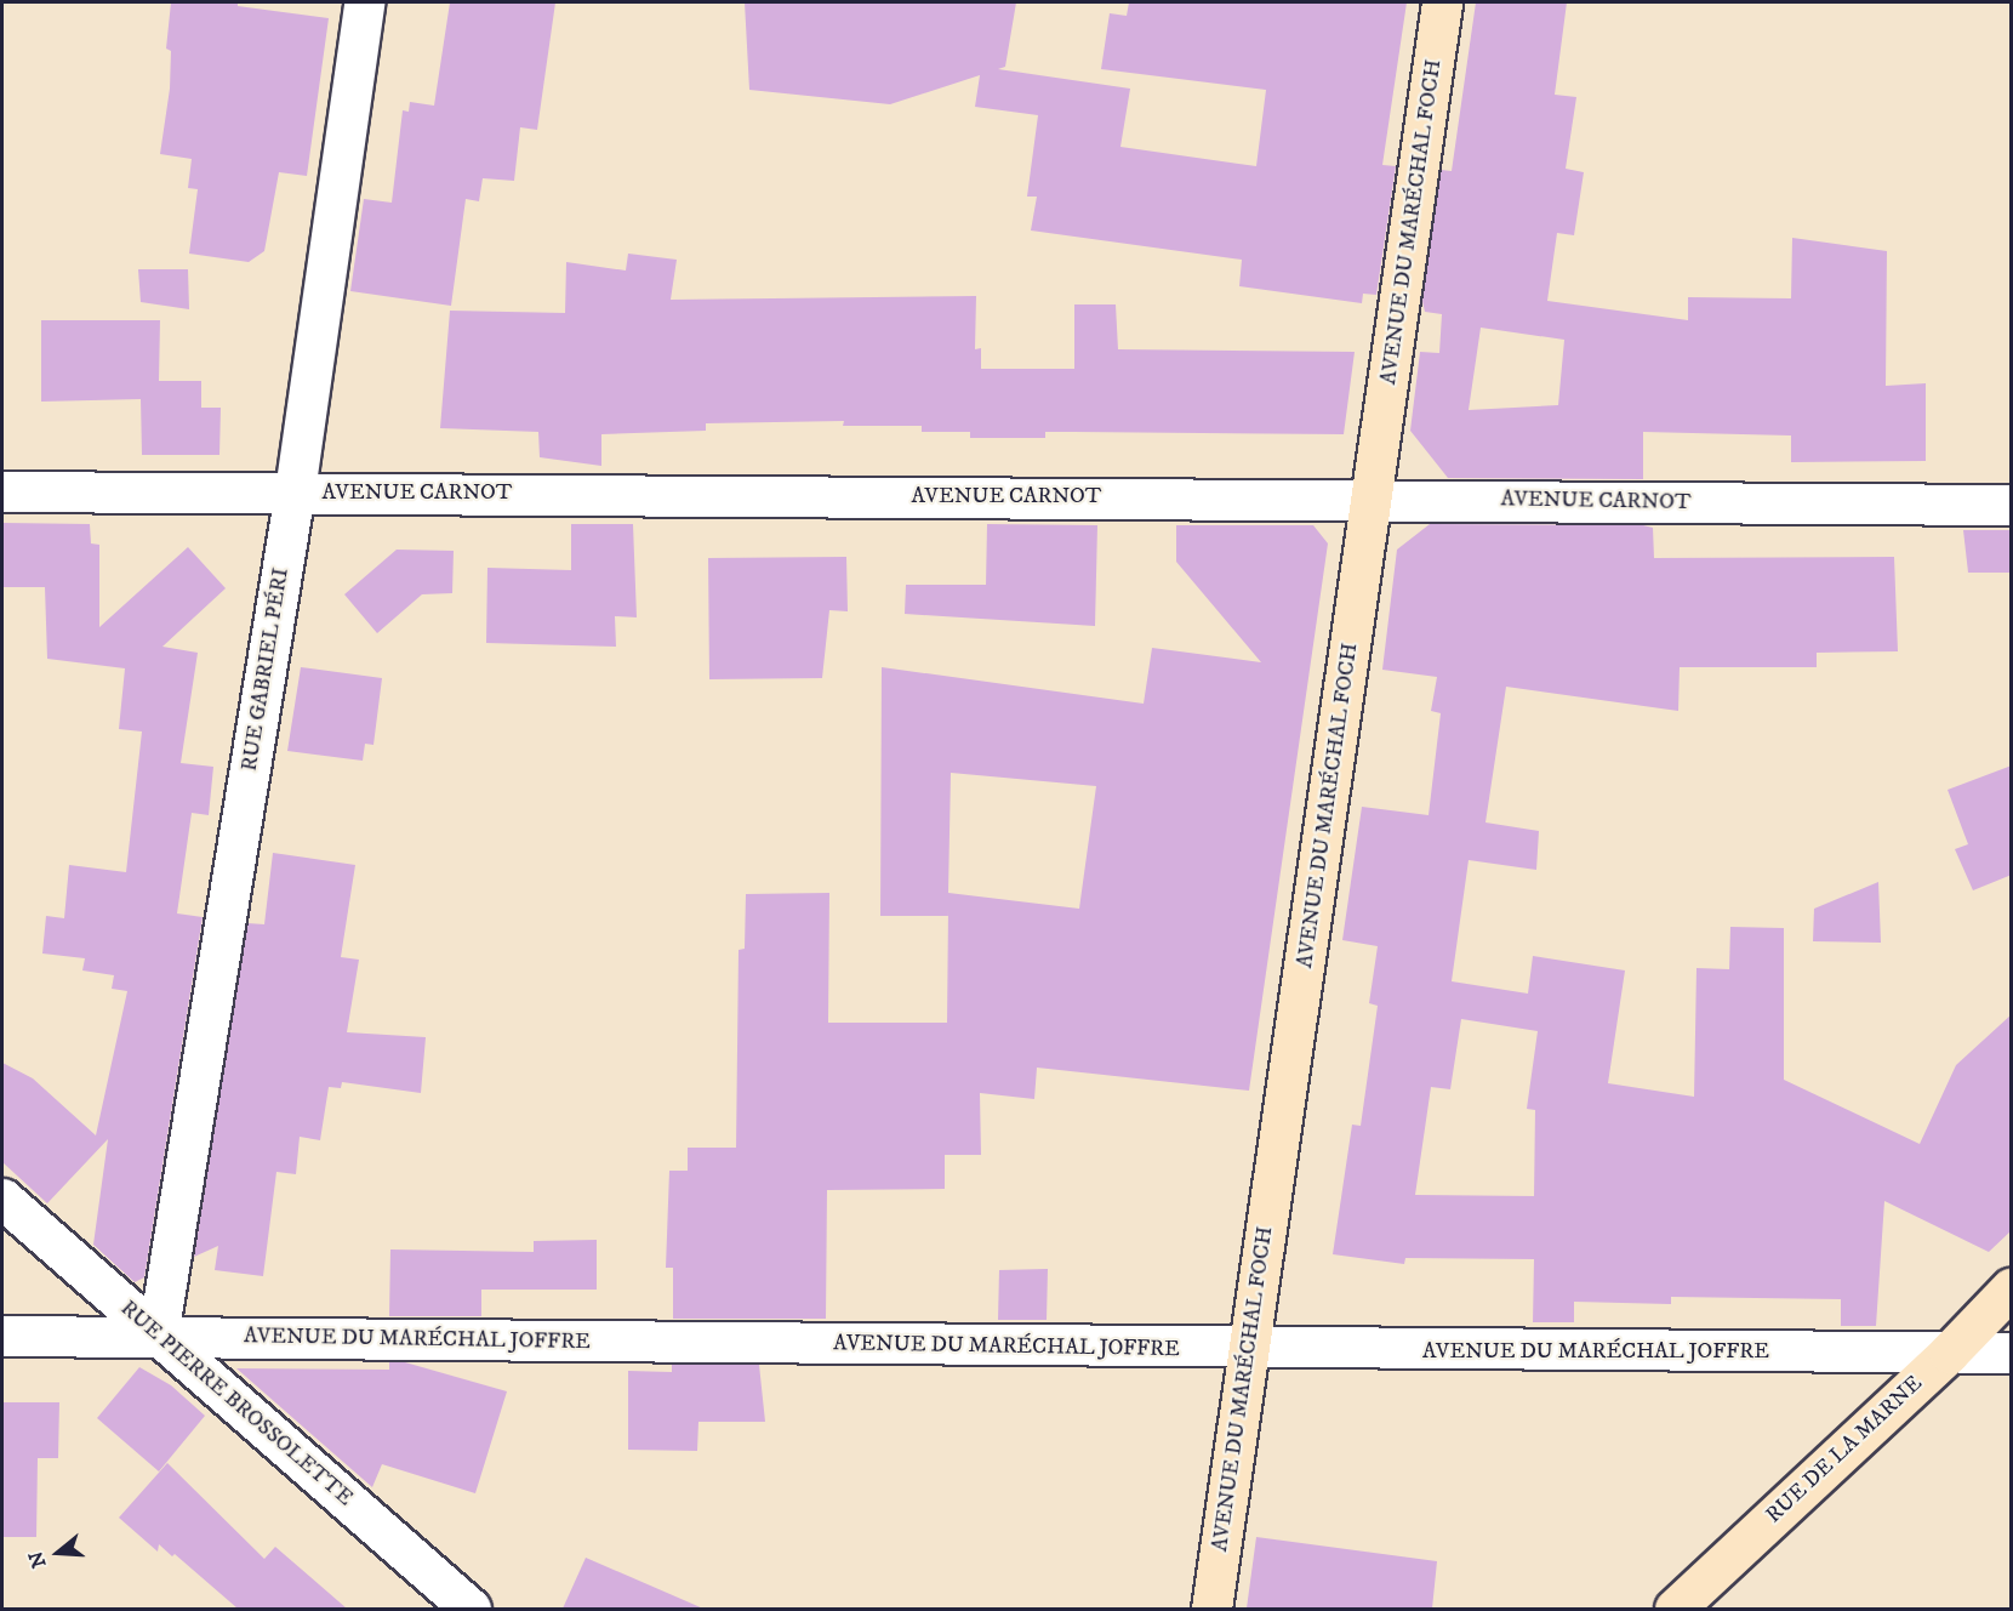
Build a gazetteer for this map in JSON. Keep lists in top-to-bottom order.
{
  "streets": {
    "main road": ["AVENUE DU MARÉCHAL FOCH", "RUE DE LA MARNE"],
    "street": [
      "AVENUE CARNOT",
      "RUE GABRIEL PÉRI",
      "AVENUE DU MARÉCHAL JOFFRE",
      "RUE PIERRE BROSSOLETTE"
    ]
  },
  "crossings": [
    ["AVENUE DU MARÉCHAL FOCH", "AVENUE CARNOT"],
    ["AVENUE DU MARÉCHAL FOCH", "AVENUE DU MARÉCHAL JOFFRE"],
    ["AVENUE CARNOT", "RUE GABRIEL PÉRI"],
    ["RUE GABRIEL PÉRI", "AVENUE DU MARÉCHAL JOFFRE"],
    ["RUE GABRIEL PÉRI", "RUE PIERRE BROSSOLETTE"],
    ["AVENUE DU MARÉCHAL JOFFRE", "RUE PIERRE BROSSOLETTE"],
    ["AVENUE DU MARÉCHAL JOFFRE", "RUE DE LA MARNE"]
  ],
  "north": "left"
}
